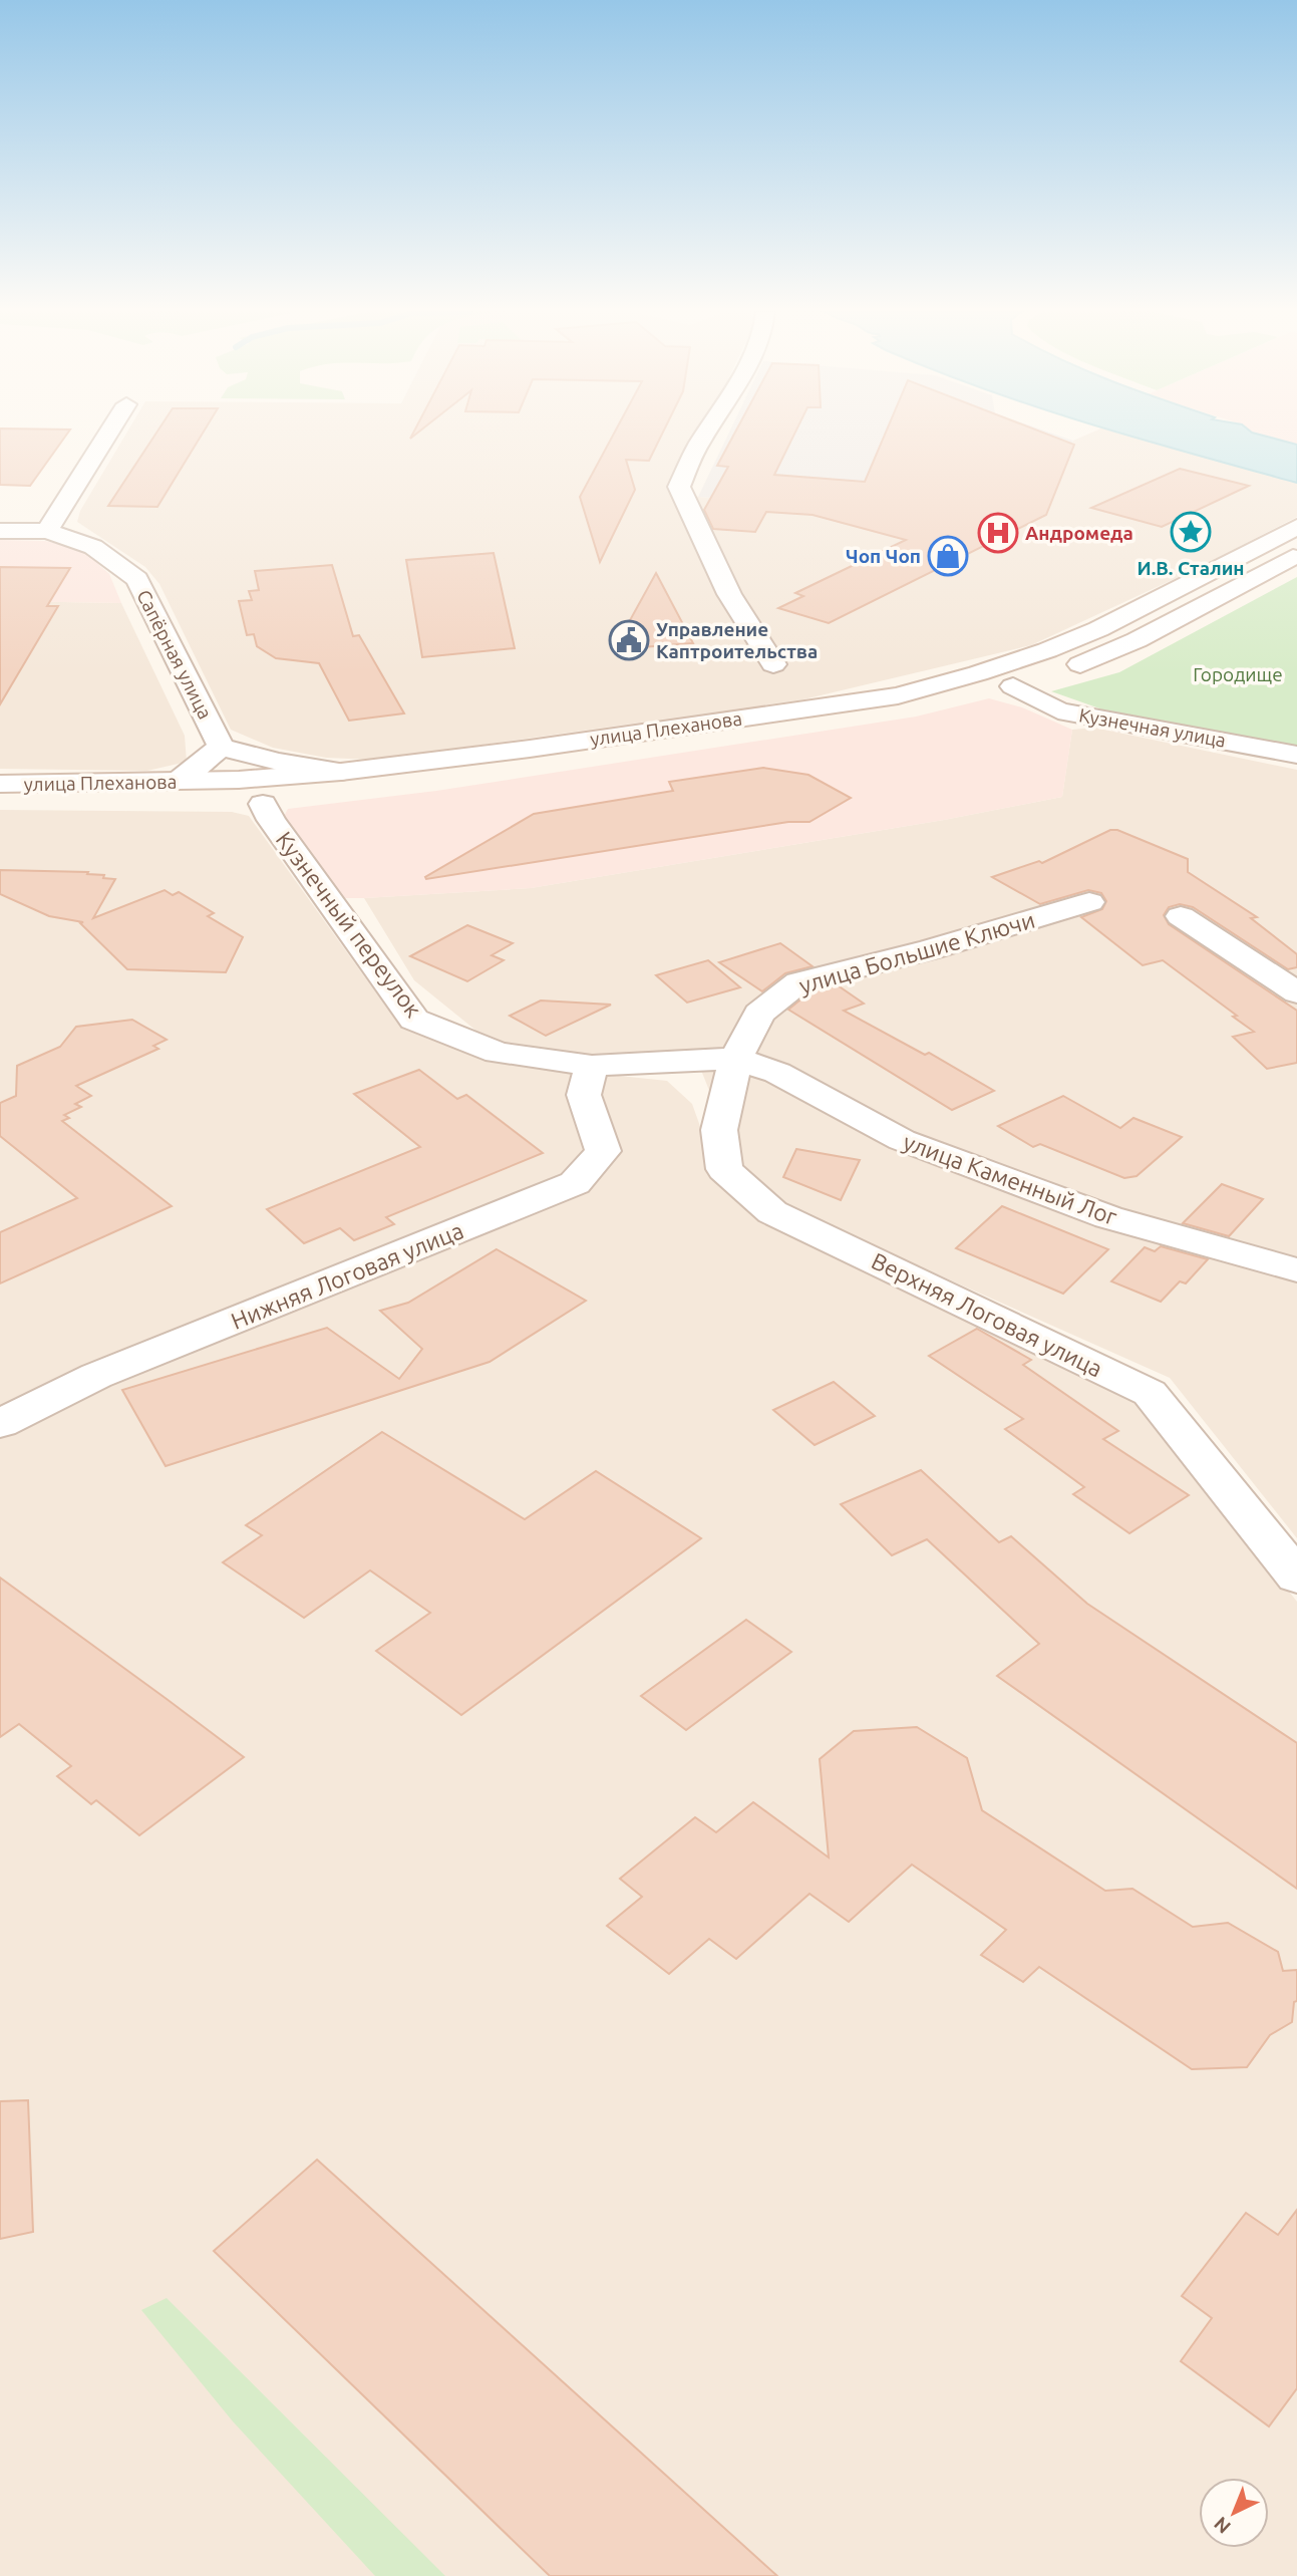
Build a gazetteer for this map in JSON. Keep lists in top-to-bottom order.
{
  "streets": {
    "street": [
      "Сапёрная улица",
      "Кузнечная улица",
      "улица Плеханова",
      "Кузнечный переулок",
      "улица Большие Ключи",
      "улица Каменный Лог",
      "Нижняя Логовая улица",
      "Верхняя Логовая улица"
    ]
  },
  "crossings": [
    ["Сапёрная улица", "улица Плеханова"],
    ["Кузнечная улица", "улица Плеханова"],
    ["улица Плеханова", "Кузнечный переулок"],
    ["Кузнечный переулок", "улица Большие Ключи"],
    ["Кузнечный переулок", "улица Каменный Лог"],
    ["Кузнечный переулок", "Нижняя Логовая улица"],
    ["Кузнечный переулок", "Верхняя Логовая улица"],
    ["улица Большие Ключи", "улица Каменный Лог"],
    ["улица Большие Ключи", "Верхняя Логовая улица"],
    ["улица Каменный Лог", "Верхняя Логовая улица"]
  ],
  "parks": ["Городище"],
  "places": {
    "place": ["И.В. Сталин"],
    "hospital": ["Андромеда"],
    "shop": ["Чоп Чоп"],
    "public building": ["Управление Каптроительства"]
  },
  "north": "bottom left"
}
